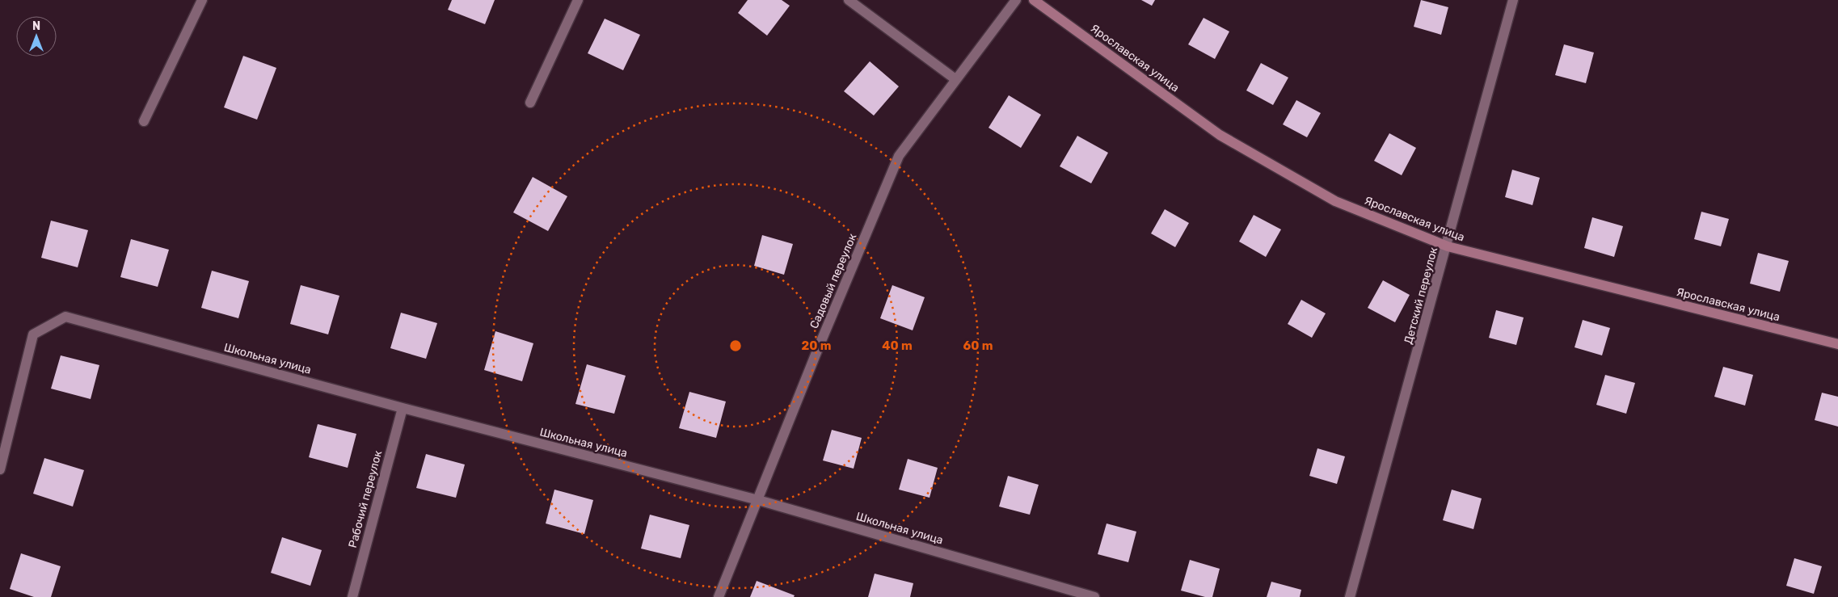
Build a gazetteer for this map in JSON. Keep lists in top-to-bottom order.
{
  "streets": {
    "main road": ["Ярославская улица"],
    "street": [
      "Садовый переулок",
      "Детский переулок",
      "Школьная улица",
      "Рабочий переулок"
    ]
  },
  "crossings": [
    ["Ярославская улица", "Детский переулок"],
    ["Садовый переулок", "Школьная улица"],
    ["Школьная улица", "Рабочий переулок"]
  ],
  "north": "top",
  "rings": ["20 m", "40 m", "60 m"]
}
